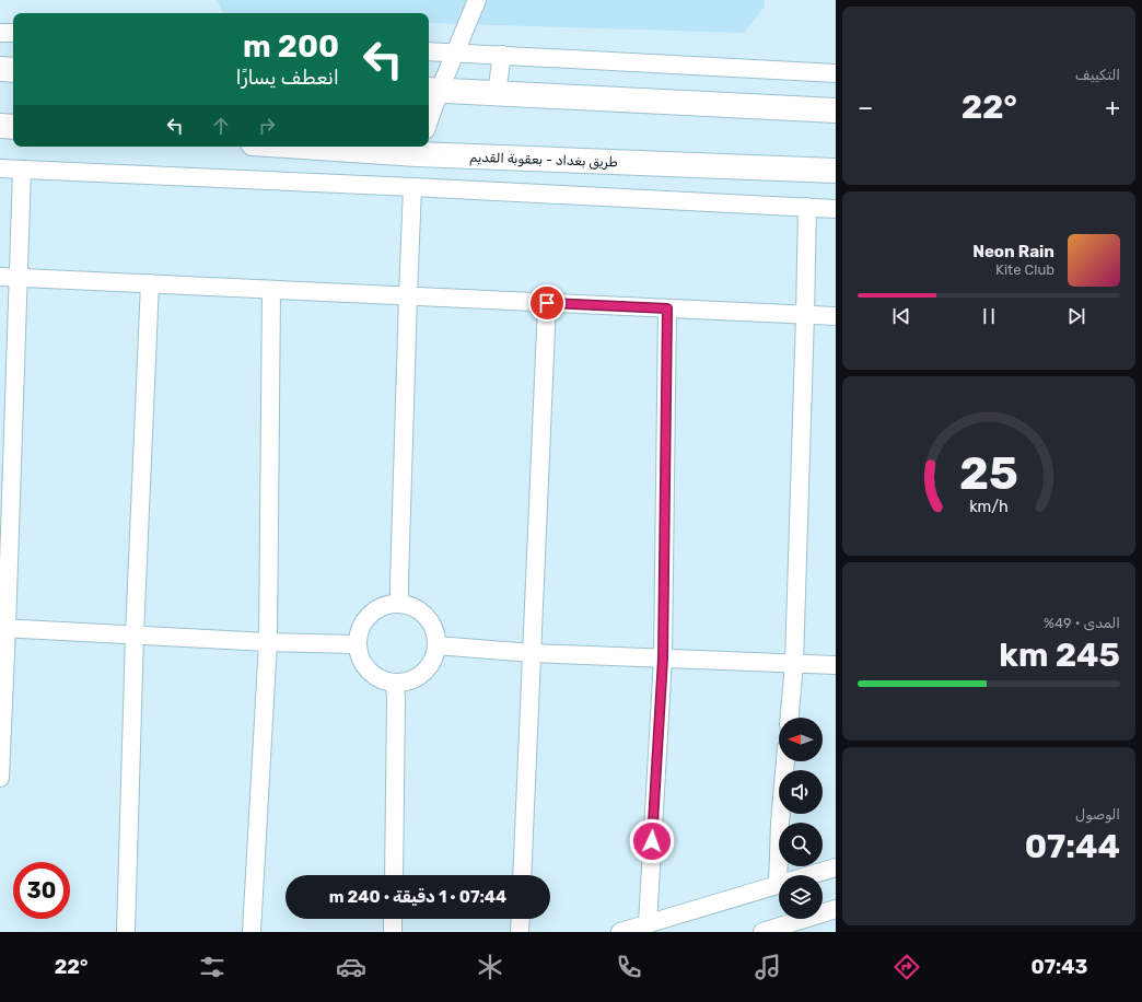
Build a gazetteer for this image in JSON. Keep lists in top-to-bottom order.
{
  "streets": {
    "highway": ["طريق بغداد - بعقوبة القديم"]
  },
  "north": "left",
  "page": {
    "tile": [
      "التكييف",
      ["المدى · 49%", "245 km"],
      ["الوصول", "07:44"]
    ],
    "turn": ["200 m", "انعطف يسارًا"],
    "heat": ["−", "22°", "+"],
    "song": ["Neon Rain", "Kite Club"],
    "limit": "30",
    "trip": "07:44 · 1 دقيقة · 240 m",
    "tabs": ["07:43", "22°"],
    "gauge": ["25", "km/h"]
  }
}
